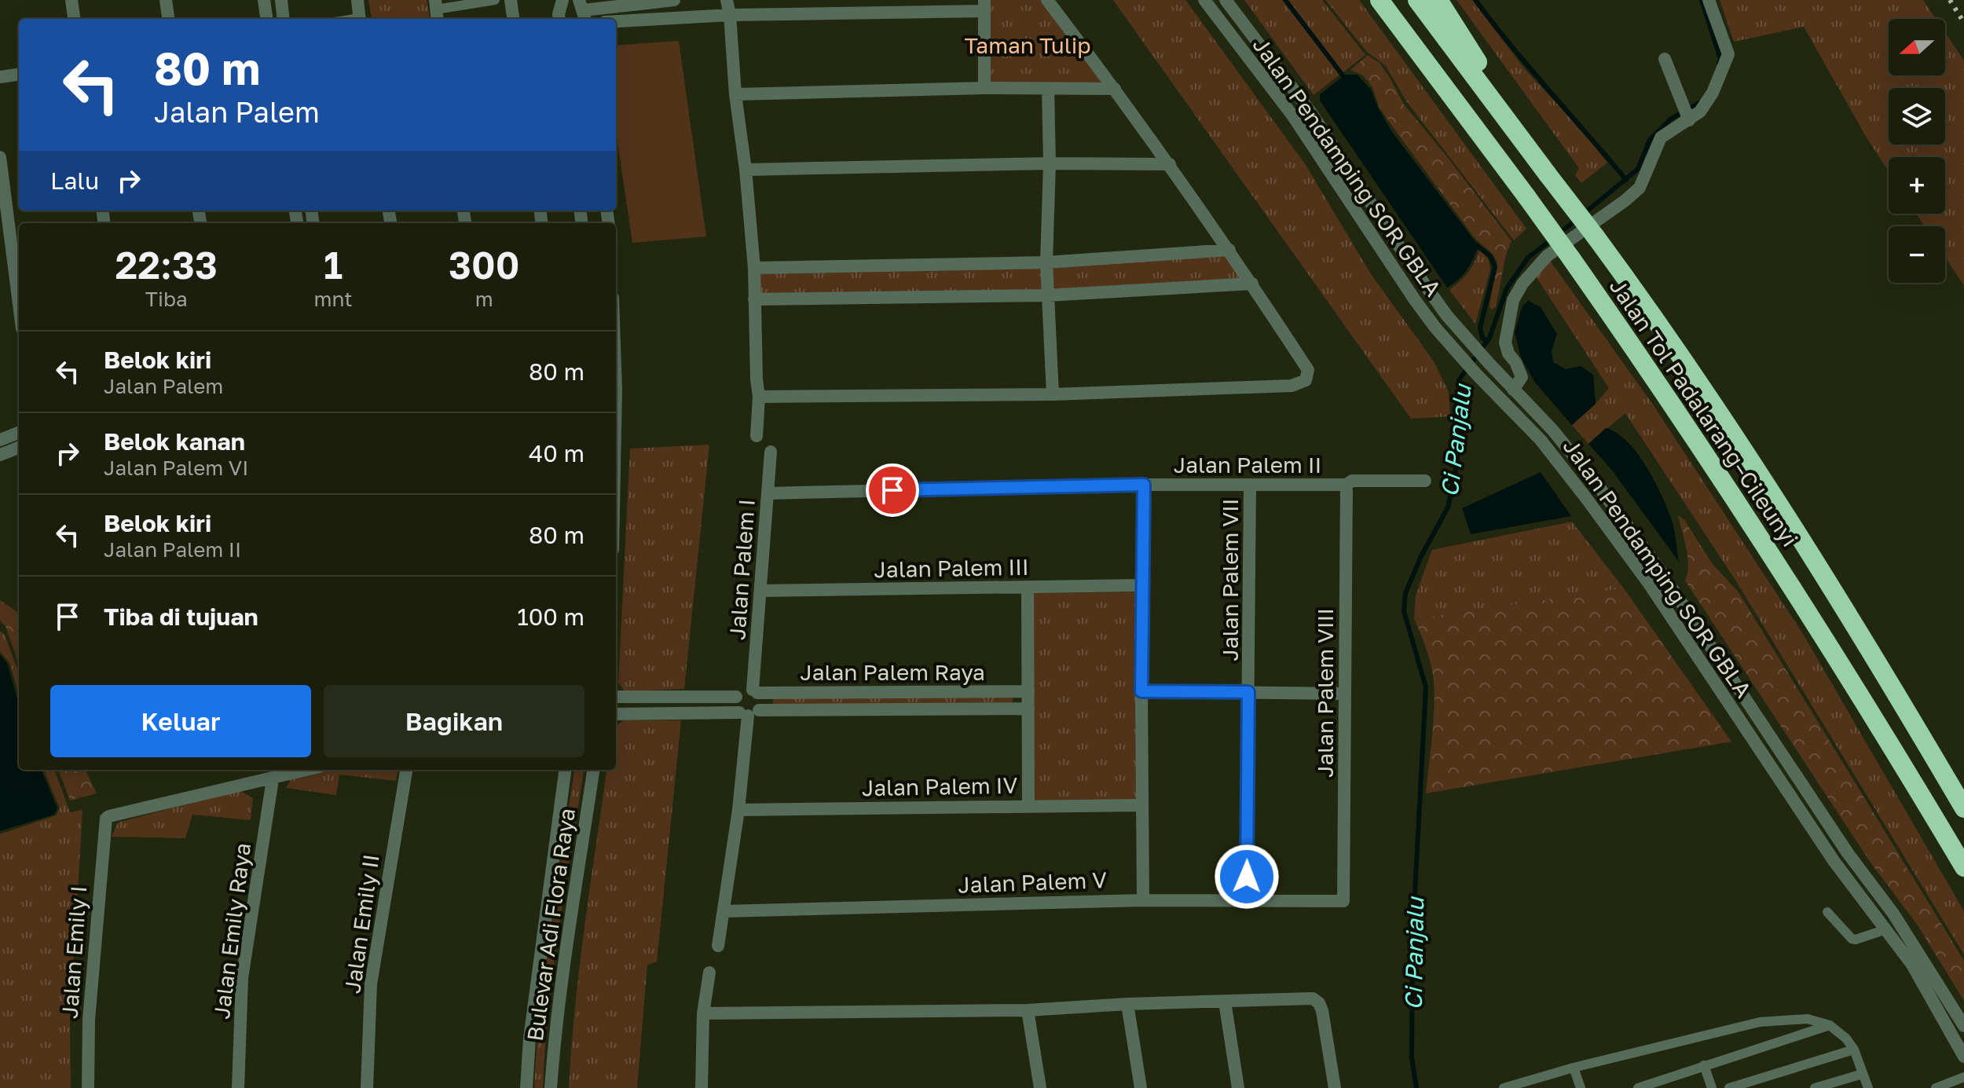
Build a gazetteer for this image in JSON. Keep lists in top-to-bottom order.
{
  "streets": {
    "highway": ["Jalan Tol Padalarang–Cileunyi"],
    "street": [
      "Jalan Pendamping SOR GBLA",
      "Jalan Palem II",
      "Jalan Palem III",
      "Jalan Palem I",
      "Jalan Palem VII",
      "Jalan Palem Raya",
      "Jalan Palem VIII",
      "Jalan Palem IV",
      "Jalan Palem V",
      "Jalan Emily II",
      "Bulevar Adi Flora Raya",
      "Jalan Emily Raya",
      "Jalan Emily I"
    ]
  },
  "crossings": [
    ["Jalan Palem II", "Jalan Palem I"],
    ["Jalan Palem II", "Jalan Palem VII"],
    ["Jalan Palem II", "Jalan Palem VIII"],
    ["Jalan Palem III", "Jalan Palem I"],
    ["Jalan Palem I", "Jalan Palem Raya"],
    ["Jalan Palem VII", "Jalan Palem V"],
    ["Jalan Palem VIII", "Jalan Palem V"],
    ["Jalan Emily Raya", "Jalan Emily I"]
  ],
  "water": ["Ci Panjalu"],
  "parks": ["Taman Tulip"],
  "north": "left",
  "page": {
    "map_buttons": ["+", "−"],
    "turn": ["80 m", "Jalan Palem"],
    "then": "Lalu",
    "eta": [
      "22:33",
      "Tiba",
      "1",
      "mnt",
      "300",
      "m"
    ],
    "list": [
      {
        "name": "Belok kiri",
        "note": "Jalan Palem",
        "value": "80 m"
      },
      {
        "name": "Belok kanan",
        "note": "Jalan Palem VI",
        "value": "40 m"
      },
      {
        "name": "Belok kiri",
        "note": "Jalan Palem II",
        "value": "80 m"
      },
      {
        "name": "Tiba di tujuan",
        "value": "100 m"
      }
    ],
    "buttons": ["Keluar", "Bagikan"]
  }
}
